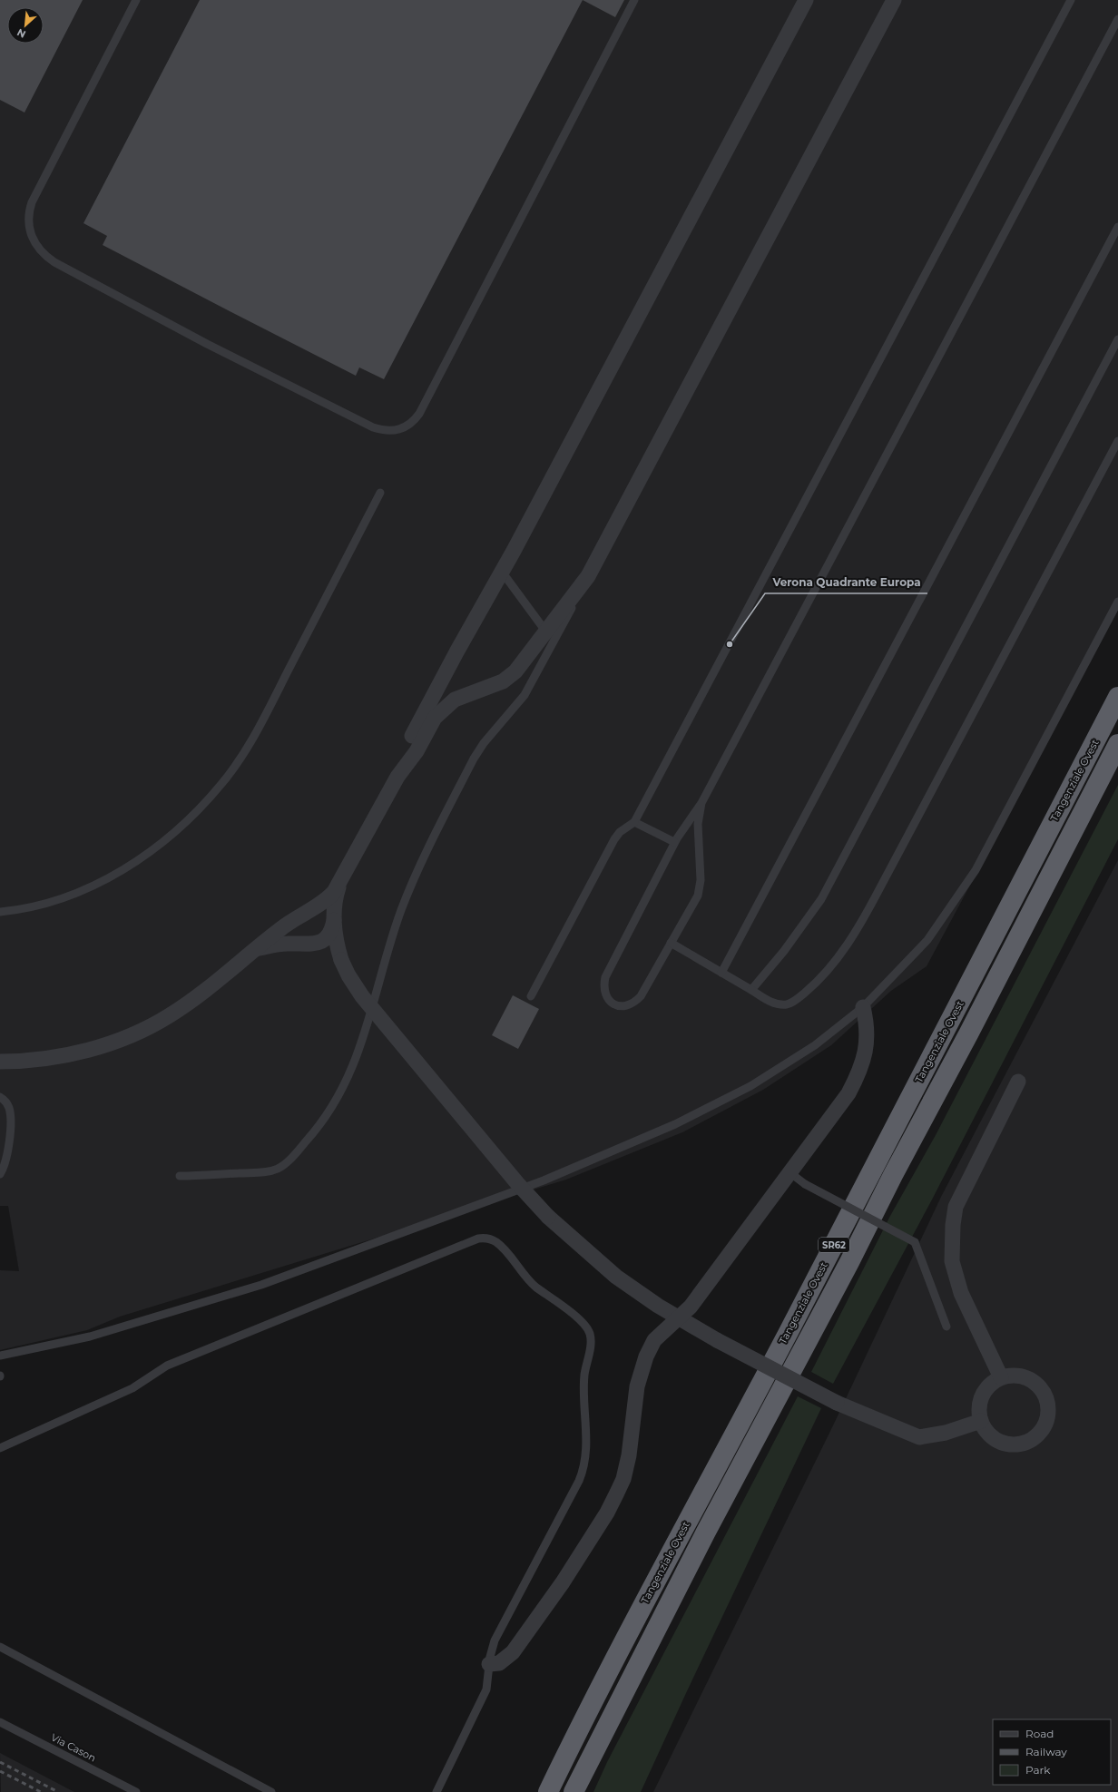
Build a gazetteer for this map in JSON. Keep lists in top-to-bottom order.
{
  "streets": {
    "highway": ["Tangenziale Ovest", "SR62"],
    "lane": ["Via Cason"]
  },
  "places": ["Verona Quadrante Europa"],
  "legend": ["Road", "Railway", "Park"],
  "north": "bottom left"
}
